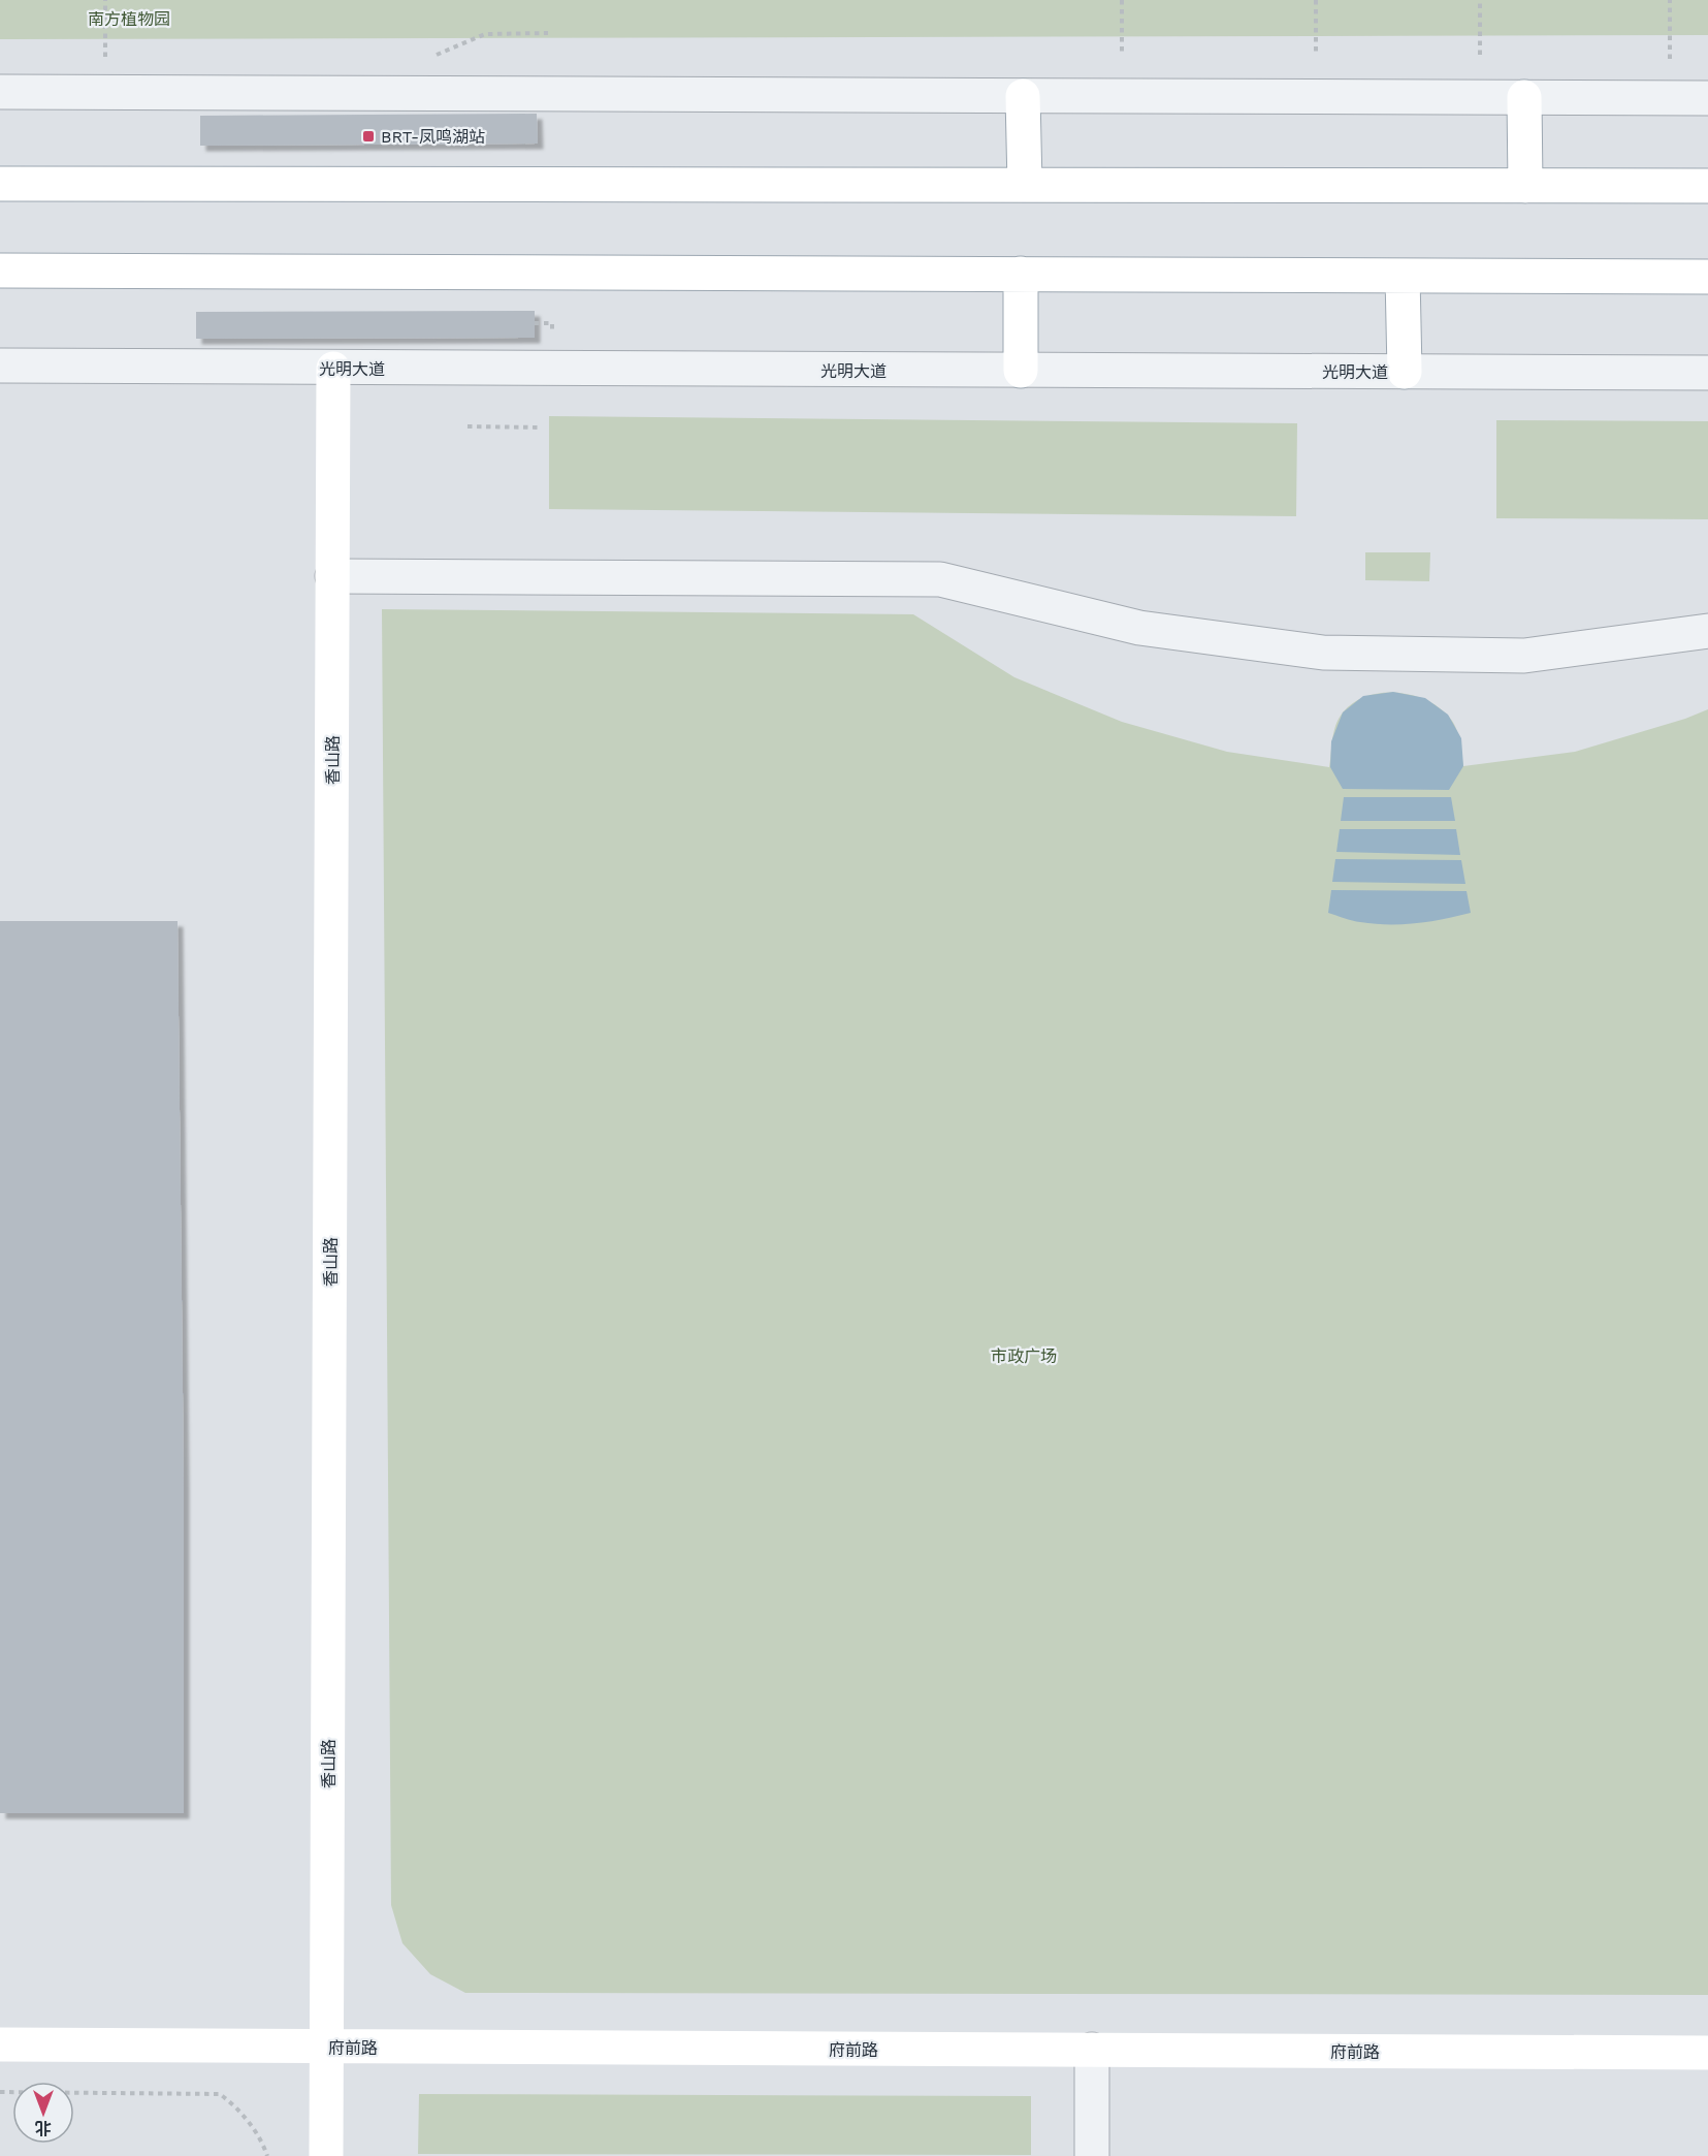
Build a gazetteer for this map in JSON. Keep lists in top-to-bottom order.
{
  "streets": {
    "main road": ["香山路", "府前路"],
    "street": ["光明大道"]
  },
  "crossings": [
    ["光明大道", "香山路"],
    ["香山路", "府前路"]
  ],
  "parks": ["南方植物园", "市政广场"],
  "places": {
    "transit": ["BRT-凤鸣湖站"]
  },
  "north": "bottom"
}
